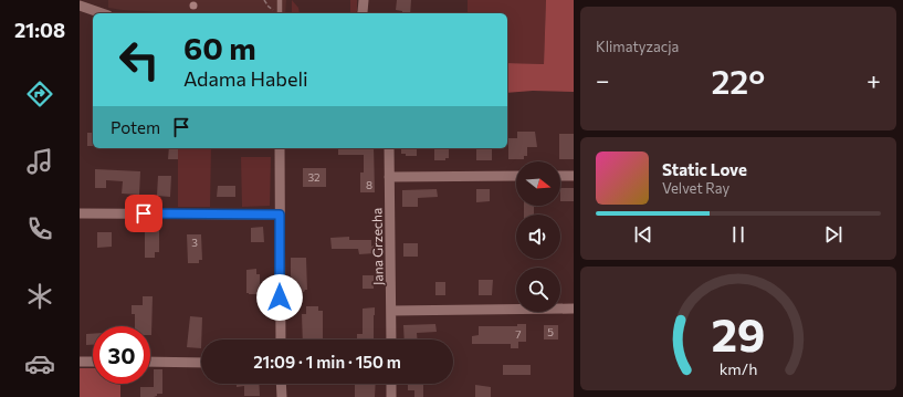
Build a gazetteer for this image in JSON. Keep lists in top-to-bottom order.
{
  "streets": {
    "street": ["Jana Grzecha"]
  },
  "house_numbers": [
    "32",
    "8",
    "3",
    "5",
    "7"
  ],
  "north": "right",
  "page": {
    "tabs": "21:08",
    "tile": "Klimatyzacja",
    "turn": ["60 m", "Adama Habeli"],
    "heat": ["−", "22°", "+"],
    "then": "Potem",
    "song": ["Static Love", "Velvet Ray"],
    "limit": "30",
    "trip": "21:09 · 1 min · 150 m",
    "gauge": ["29", "km/h"]
  }
}
